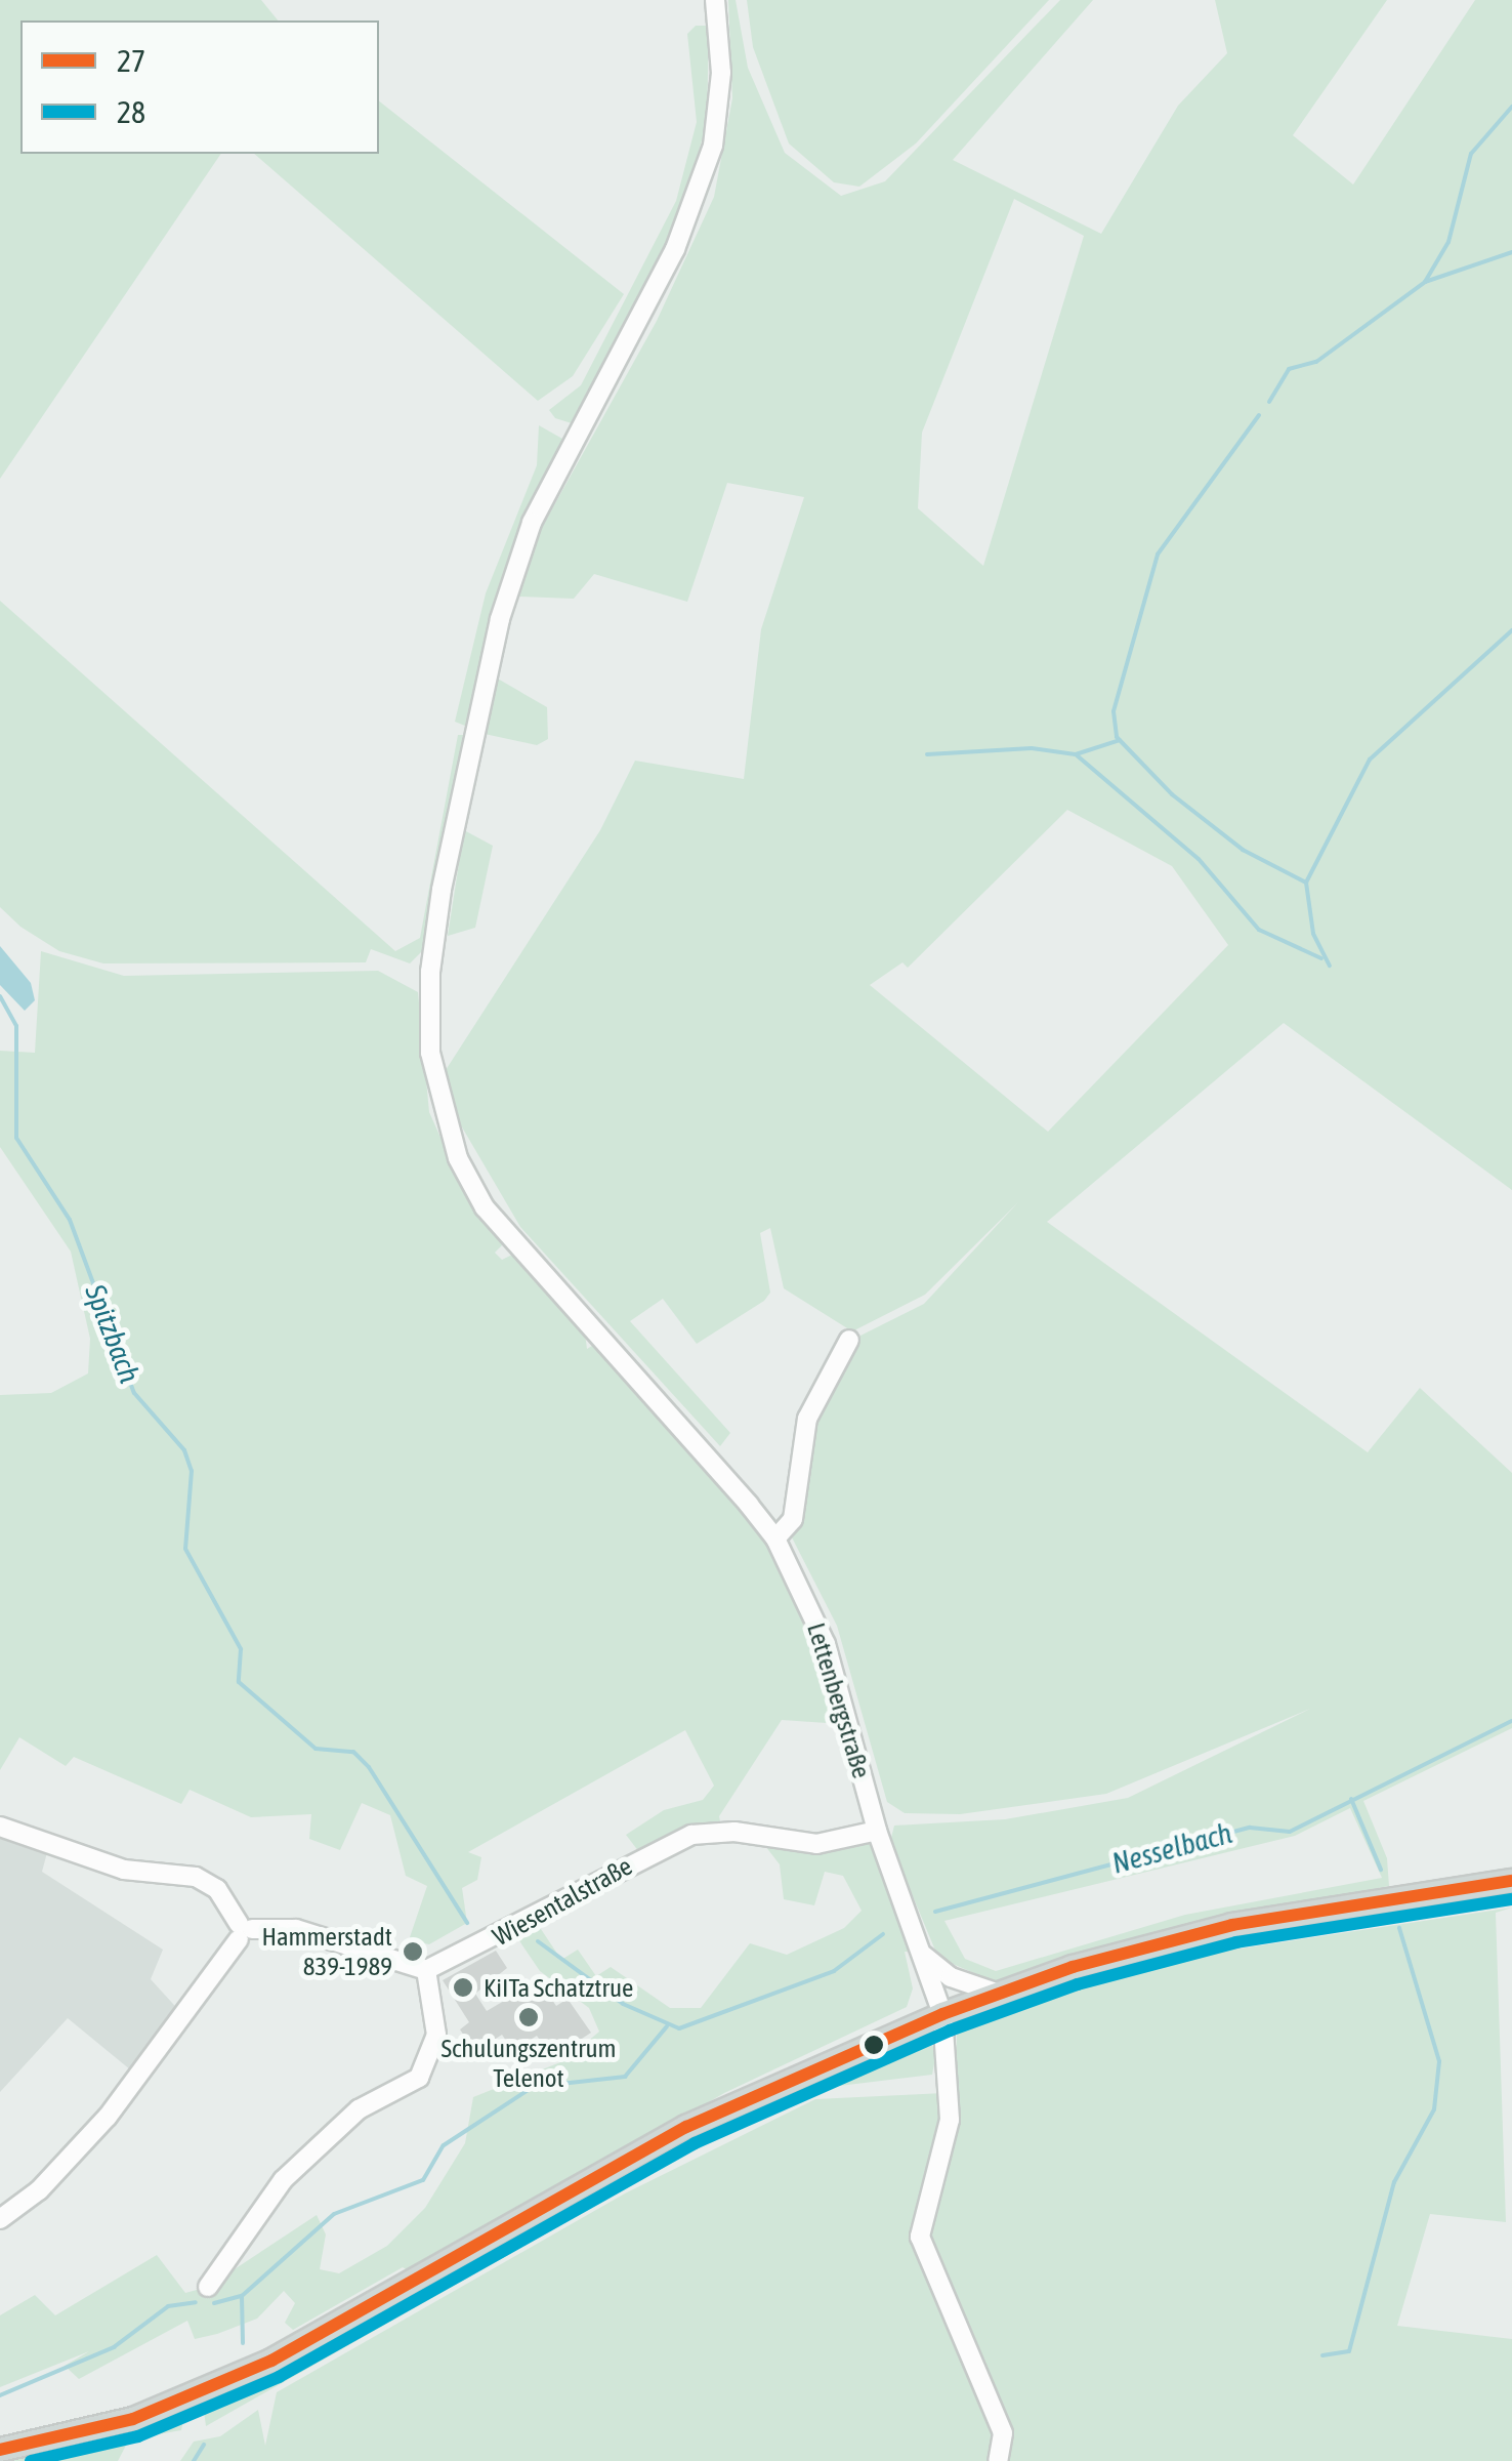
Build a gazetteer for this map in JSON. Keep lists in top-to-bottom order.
{
  "streets": {
    "street": ["Lettenbergstraße", "Wiesentalstraße"]
  },
  "crossings": [
    ["Lettenbergstraße", "Wiesentalstraße"]
  ],
  "water": ["Spitzbach", "Nesselbach"],
  "places": ["Hammerstadt 839-1989", "KiITa Schatztrue", "Schulungszentrum Telenot"],
  "lines": ["transit line 27", "transit line 28"],
  "legend": ["27", "28"]
}
